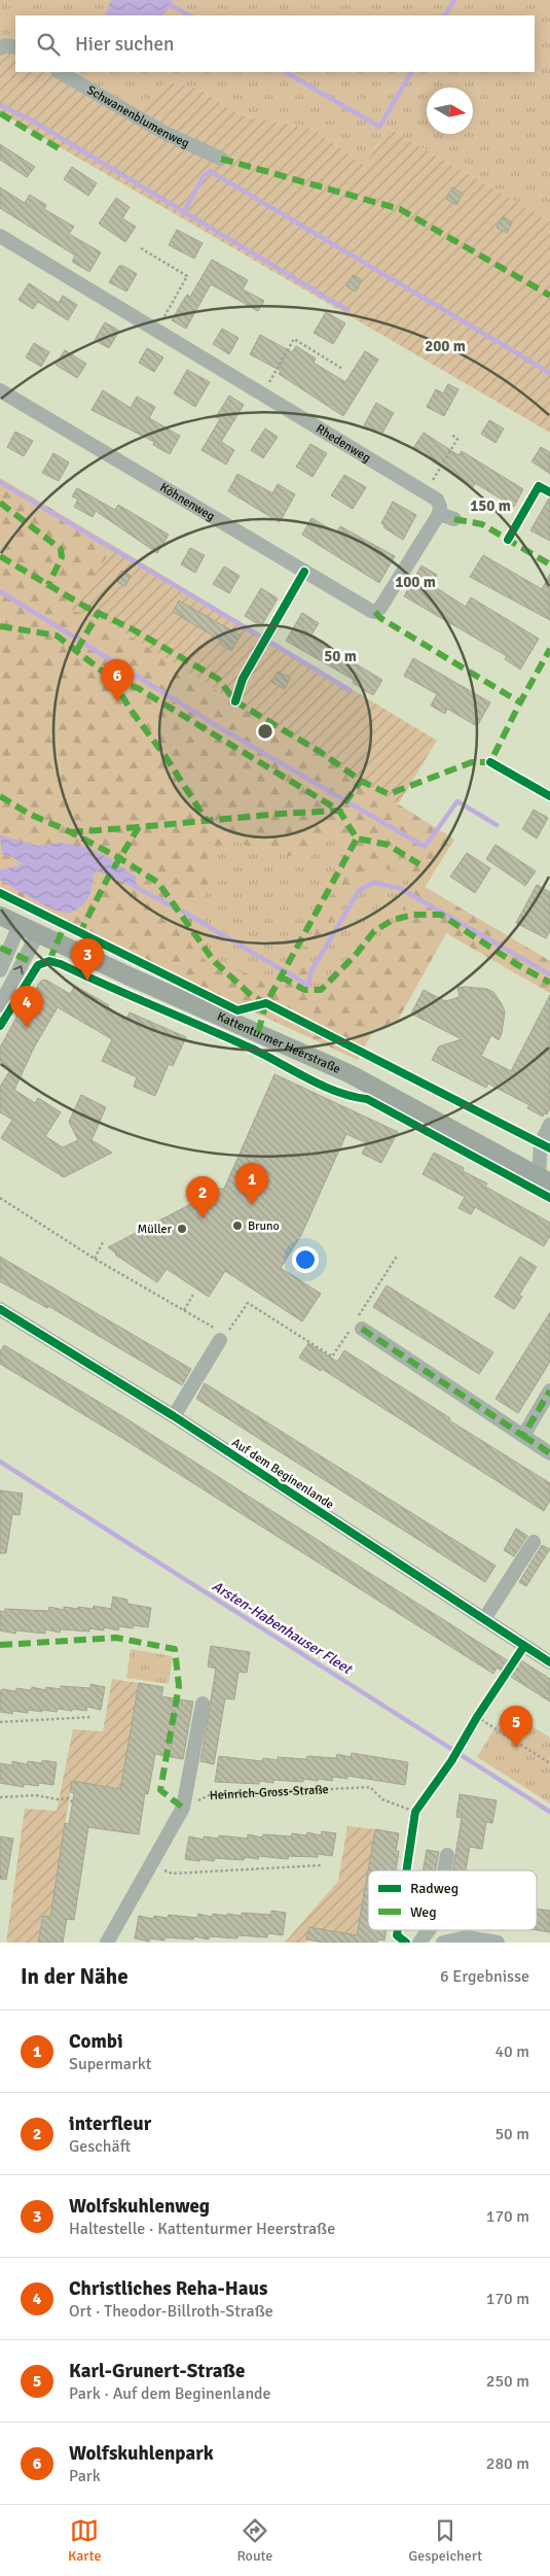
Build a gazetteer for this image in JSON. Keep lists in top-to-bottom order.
{
  "streets": {
    "main road": ["Kattenturmer Heerstraße"],
    "street": [
      "Schwanenblumenweg",
      "Rhedenweg",
      "Köhnenweg",
      "Auf dem Beginenlande"
    ],
    "path": ["Heinrich-Gross-Straße"]
  },
  "crossings": [
    ["Rhedenweg", "Köhnenweg"]
  ],
  "water": ["Arsten-Habenhauser Fleet"],
  "places": ["Bruno", "Müller"],
  "legend": ["Radweg", "Weg"],
  "north": "right",
  "page": {
    "search": "Hier suchen",
    "pins": [
      "6",
      "3",
      "4",
      "1",
      "2",
      "5"
    ],
    "heading": ["In der Nähe", "6 Ergebnisse"],
    "list": [
      {
        "mark": "1",
        "name": "Combi",
        "note": "Supermarkt",
        "value": "40 m"
      },
      {
        "mark": "2",
        "name": "interfleur",
        "note": "Geschäft",
        "value": "50 m"
      },
      {
        "mark": "3",
        "name": "Wolfskuhlenweg",
        "note": "Haltestelle · Kattenturmer Heerstraße",
        "value": "170 m"
      },
      {
        "mark": "4",
        "name": "Christliches Reha-Haus",
        "note": "Ort · Theodor-Billroth-Straße",
        "value": "170 m"
      },
      {
        "mark": "5",
        "name": "Karl-Grunert-Straße",
        "note": "Park · Auf dem Beginenlande",
        "value": "250 m"
      },
      {
        "mark": "6",
        "name": "Wolfskuhlenpark",
        "note": "Park",
        "value": "280 m"
      }
    ],
    "nav": ["Karte", "Route", "Gespeichert"]
  },
  "rings": [
    "200 m",
    "150 m",
    "100 m",
    "50 m"
  ]
}
